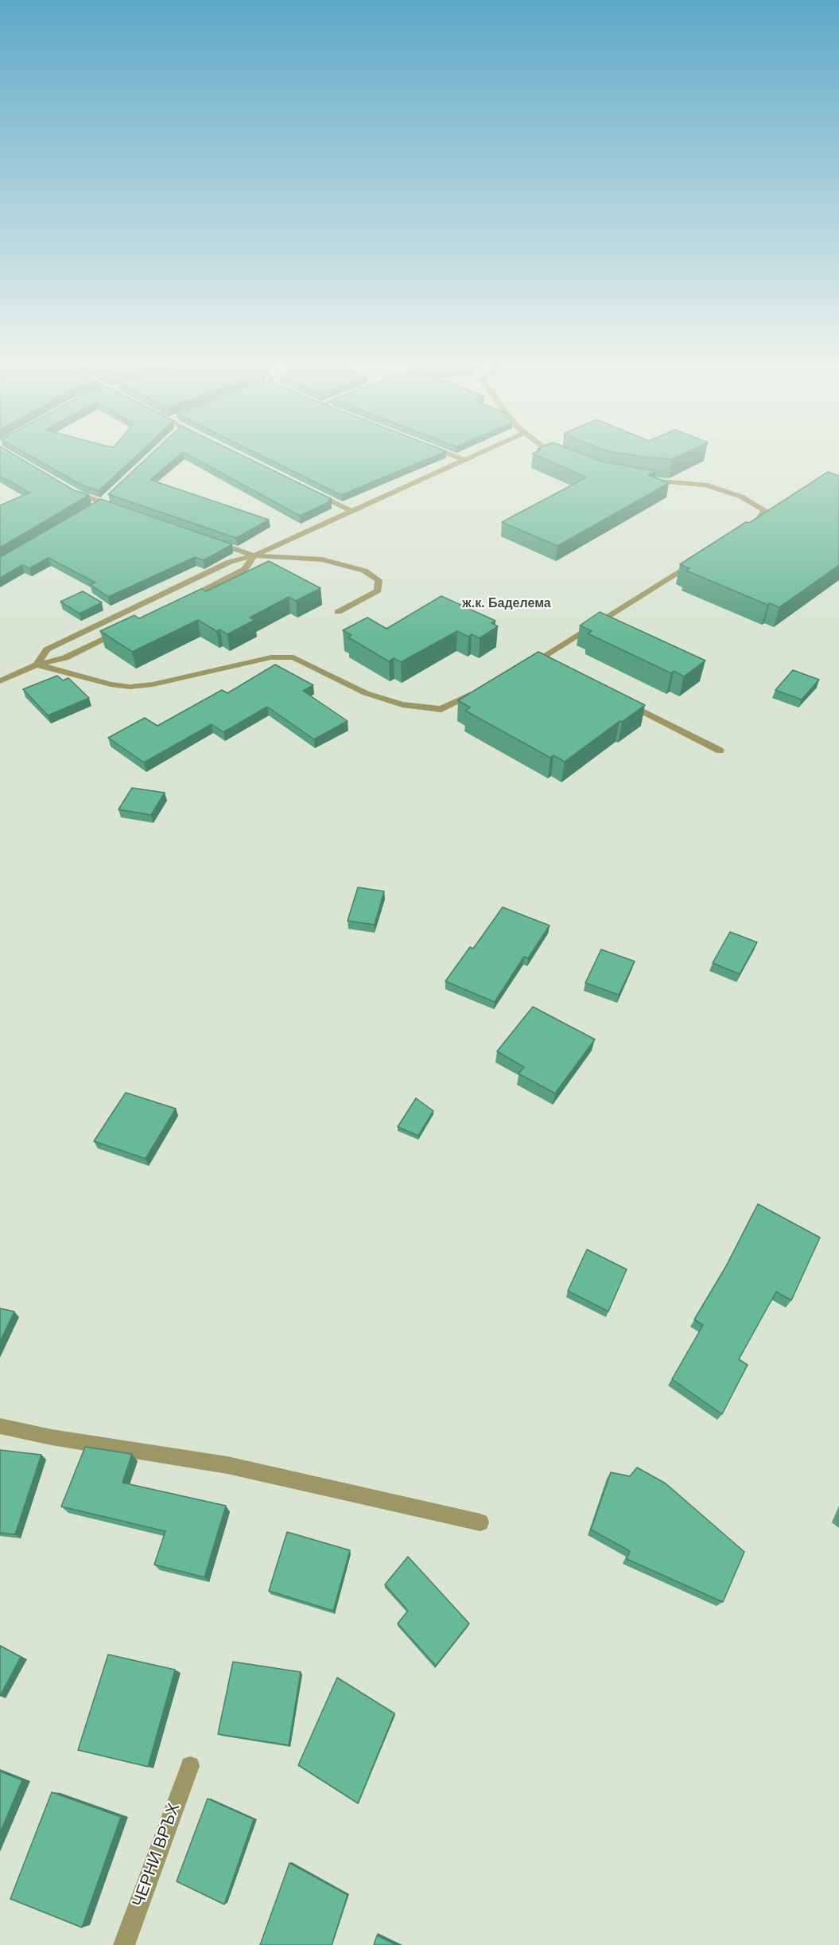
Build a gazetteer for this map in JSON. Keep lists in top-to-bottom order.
{
  "streets": {
    "street": ["ЧЕРНИ ВРЪХ"]
  },
  "districts": ["ж.к. Баделема"]
}
